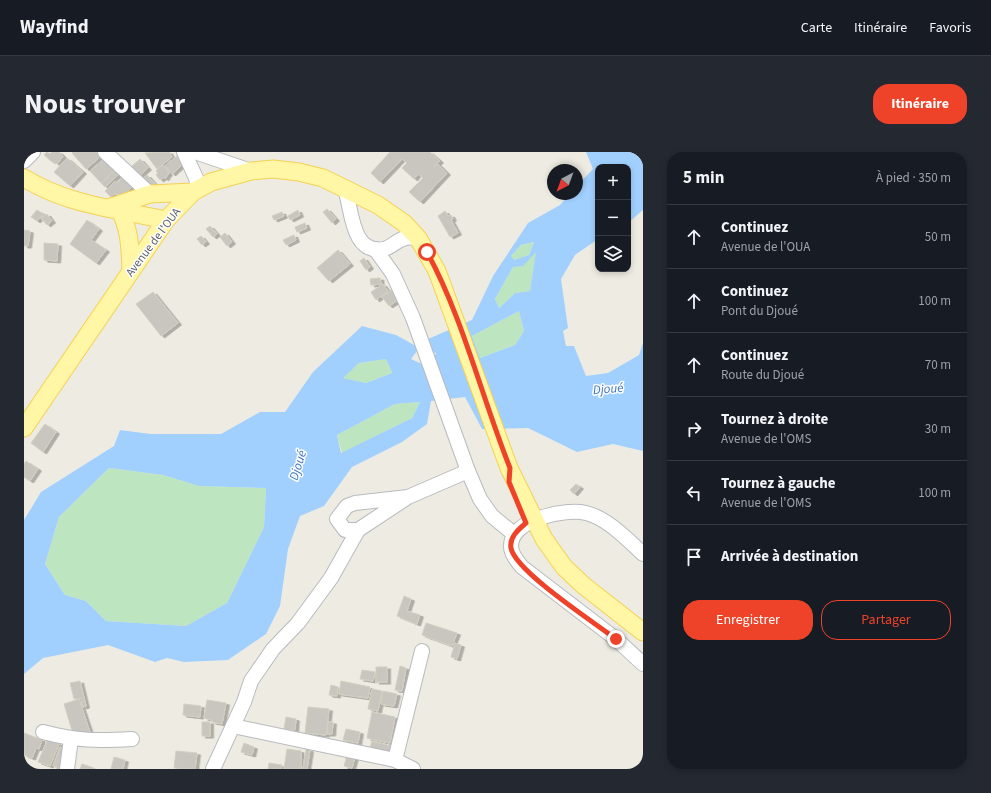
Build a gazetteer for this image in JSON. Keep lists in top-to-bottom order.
{
  "streets": {
    "main road": ["Avenue de l'OUA"]
  },
  "water": ["Djoué"],
  "north": "bottom left",
  "page": {
    "header": "Wayfind",
    "nav": ["Carte", "Itinéraire", "Favoris"],
    "title": "Nous trouver",
    "buttons": [
      "Itinéraire",
      ["Enregistrer", "Partager"]
    ],
    "heading": ["5 min", "À pied · 350 m"],
    "map_buttons": ["+", "−"],
    "list": [
      ["Continuez", "Avenue de l'OUA", "50 m"],
      ["Continuez", "Pont du Djoué", "100 m"],
      ["Continuez", "Route du Djoué", "70 m"],
      ["Tournez à droite", "Avenue de l'OMS", "30 m"],
      ["Tournez à gauche", "Avenue de l'OMS", "100 m"],
      "Arrivée à destination"
    ]
  }
}
